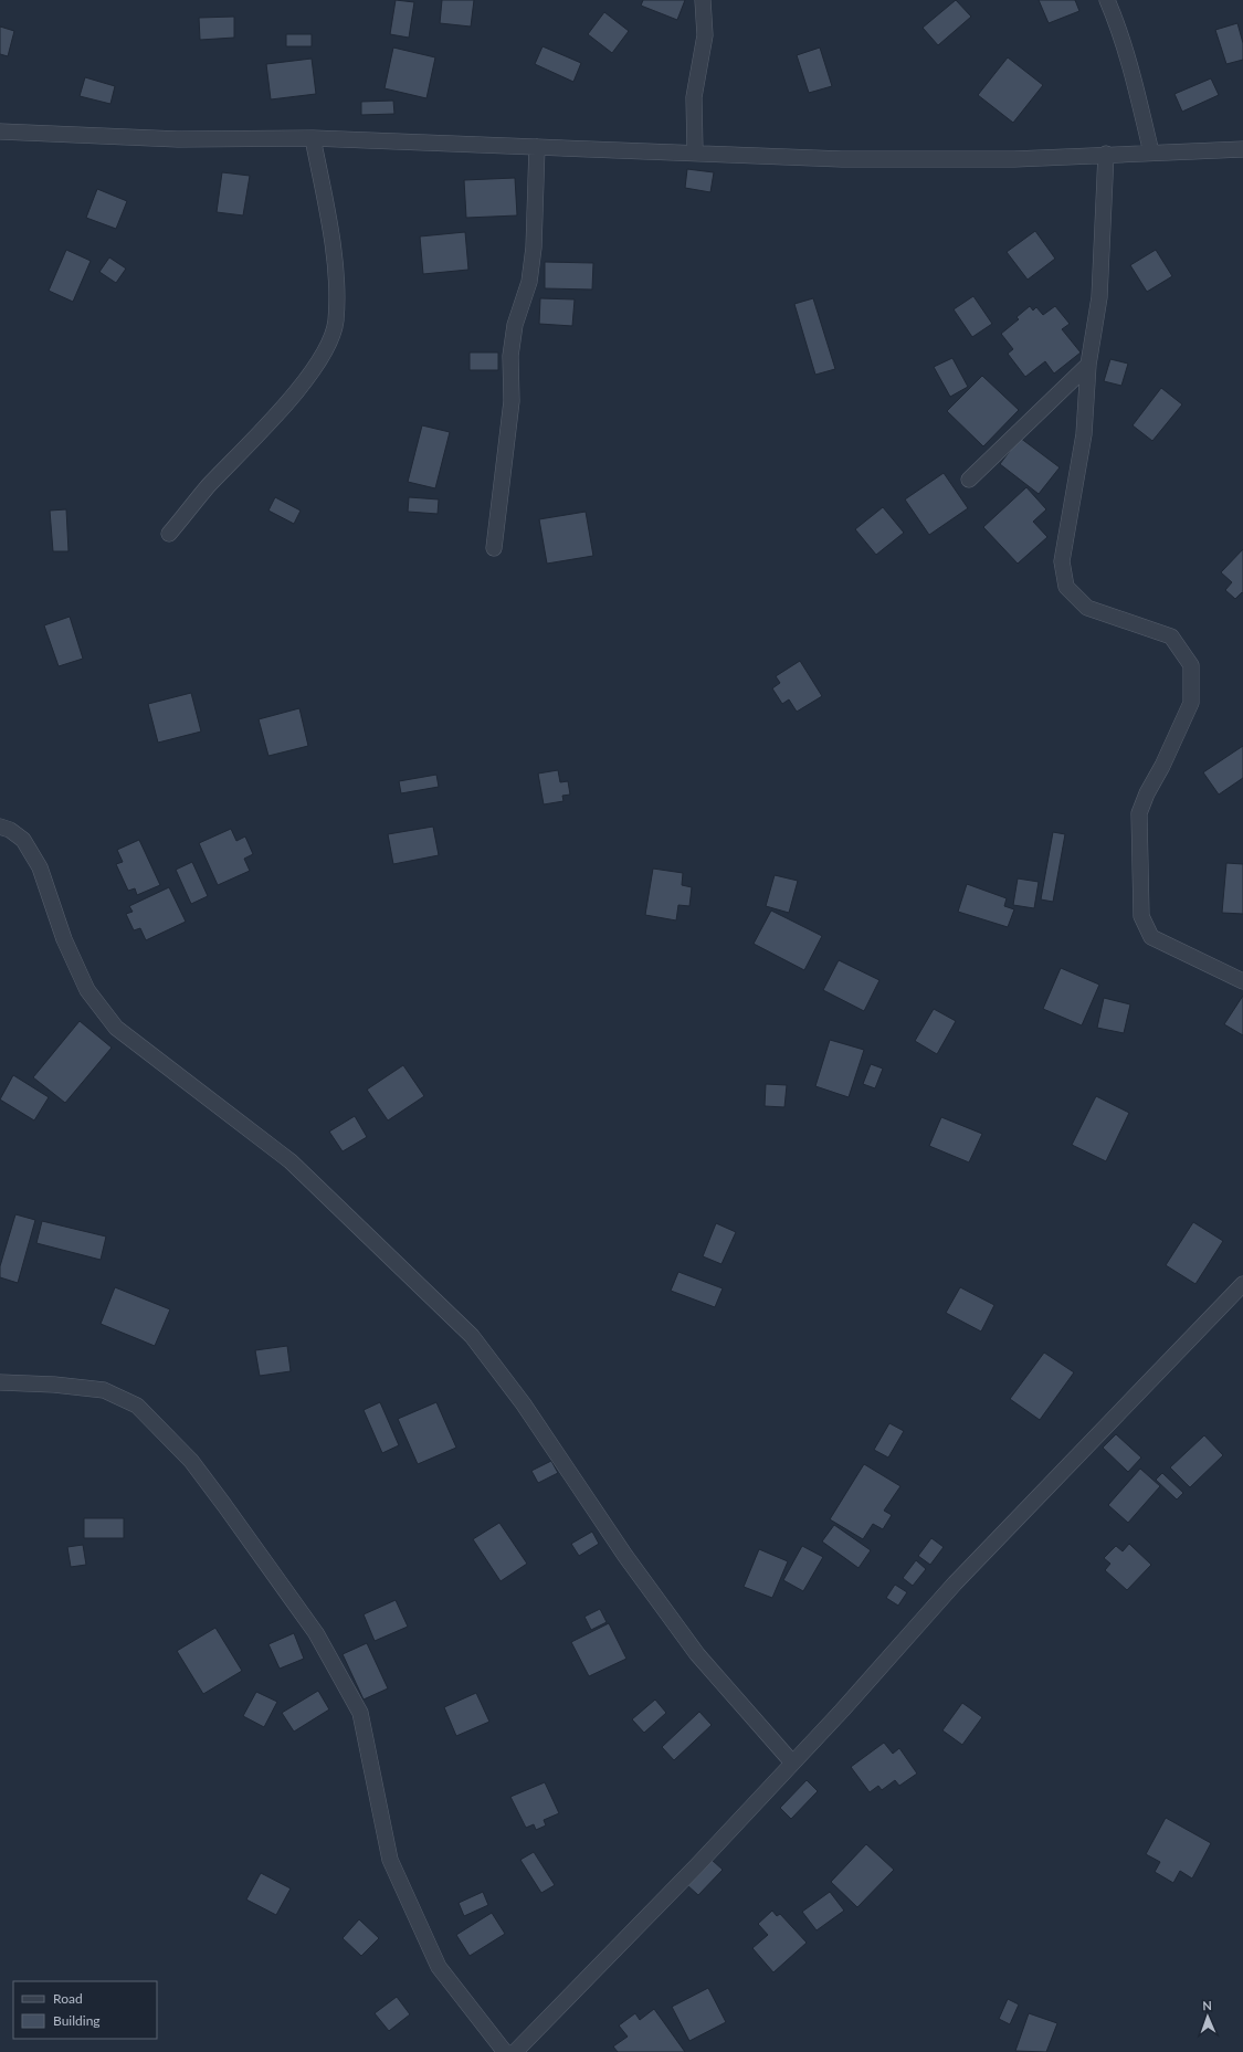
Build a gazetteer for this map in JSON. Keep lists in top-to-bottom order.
{
  "legend": ["Road", "Building"],
  "north": "top"
}
